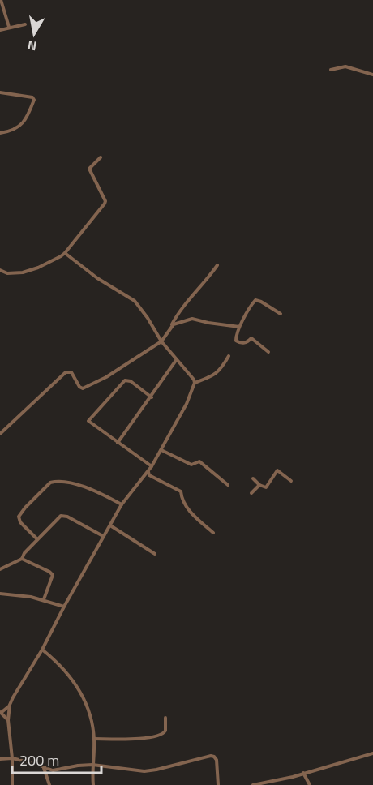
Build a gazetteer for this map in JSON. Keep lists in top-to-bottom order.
{
  "scale_bar": "200 m",
  "north": "bottom"
}
